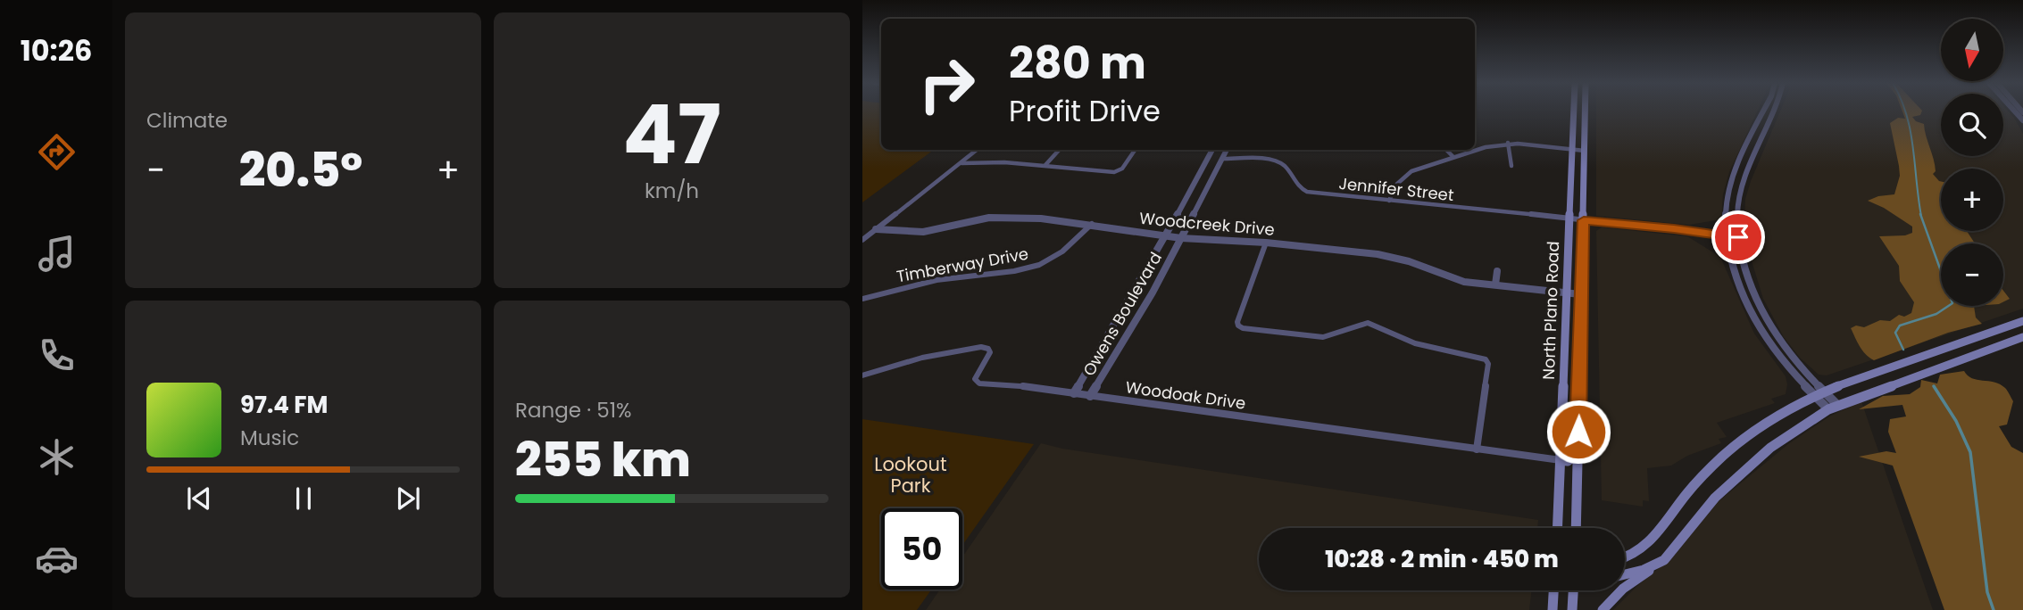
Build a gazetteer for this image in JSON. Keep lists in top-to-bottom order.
{
  "streets": {
    "main road": ["North Plano Road"],
    "street": [
      "Jennifer Street",
      "Woodcreek Drive",
      "Timberway Drive",
      "Owens Boulevard",
      "Woodoak Drive"
    ]
  },
  "crossings": [
    ["Jennifer Street", "North Plano Road"],
    ["Jennifer Street", "Owens Boulevard"],
    ["Woodcreek Drive", "Timberway Drive"],
    ["Woodcreek Drive", "North Plano Road"],
    ["Woodcreek Drive", "Owens Boulevard"],
    ["North Plano Road", "Woodoak Drive"],
    ["Owens Boulevard", "Woodoak Drive"]
  ],
  "parks": ["Lookout Park"],
  "north": "bottom",
  "page": {
    "tabs": "10:26",
    "tile": [
      "Climate",
      ["47", "km/h"],
      ["Range · 51%", "255 km"]
    ],
    "map_buttons": ["+", "−"],
    "turn": ["280 m", "Profit Drive"],
    "heat": ["−", "20.5°", "+"],
    "song": ["97.4 FM", "Music"],
    "limit": "50",
    "trip": "10:28 · 2 min · 450 m"
  }
}
